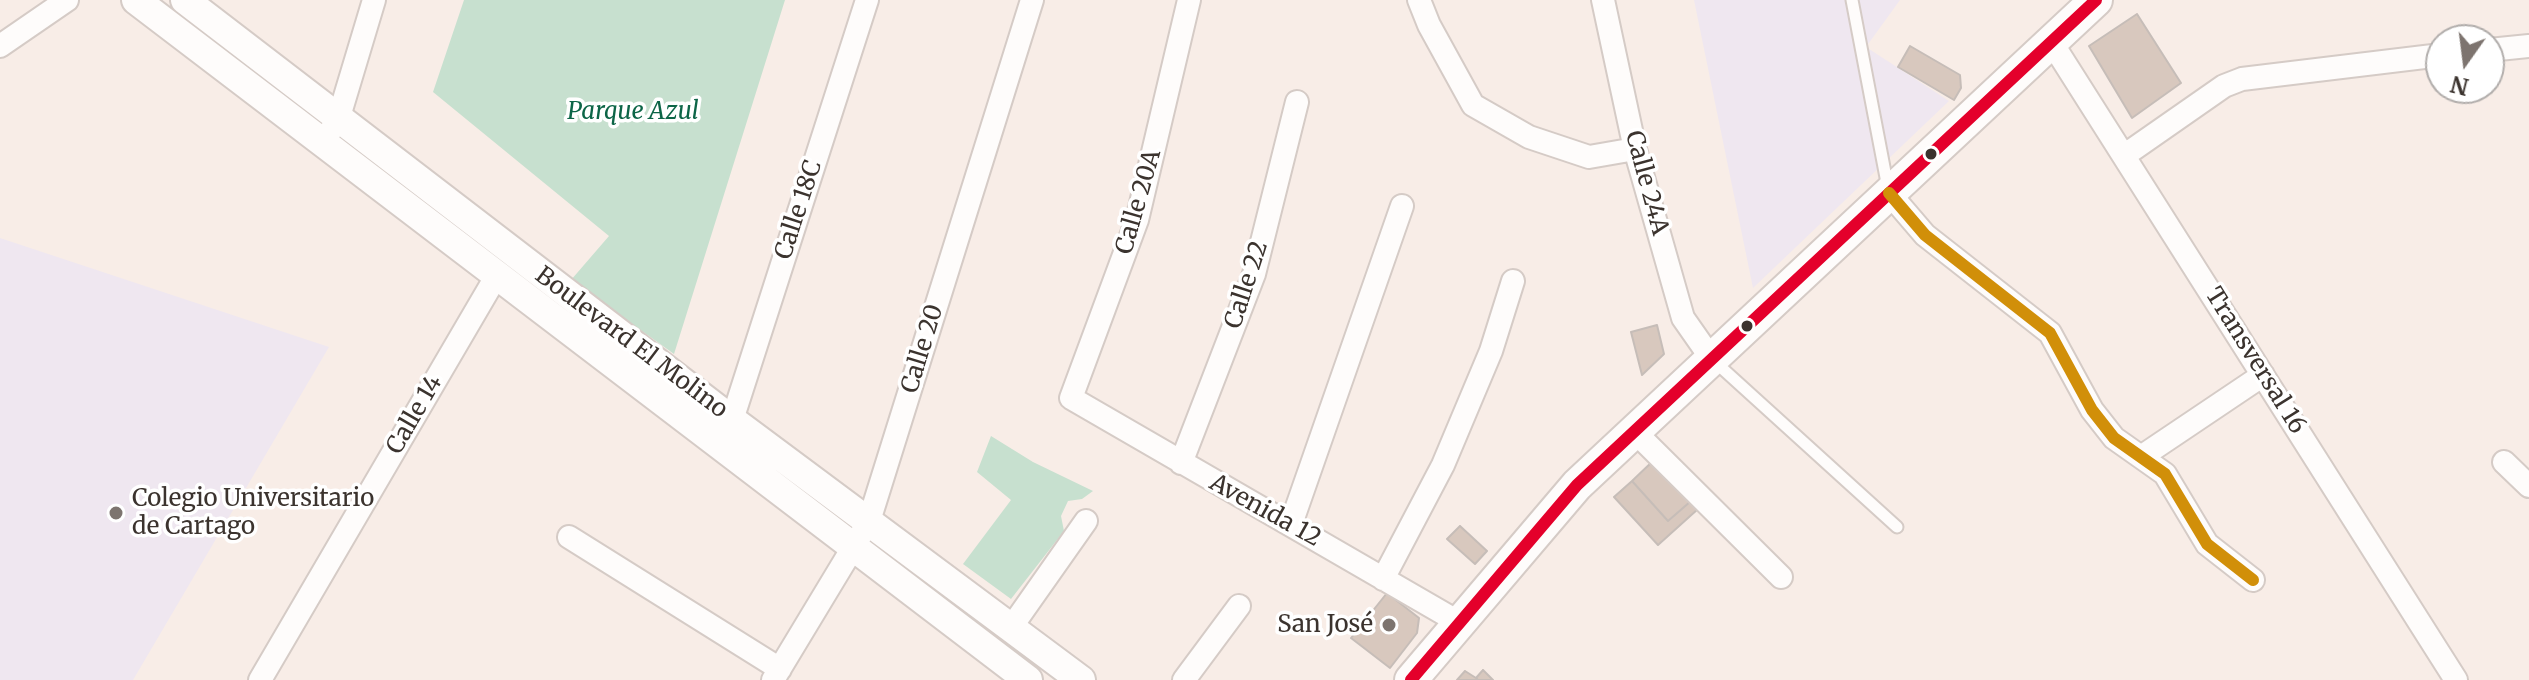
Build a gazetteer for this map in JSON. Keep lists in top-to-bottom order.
{
  "streets": {
    "street": [
      "Calle 24A",
      "Calle 20A",
      "Calle 18C",
      "Calle 22",
      "Boulevard El Molino",
      "Calle 20",
      "Transversal 16",
      "Calle 14",
      "Avenida 12"
    ]
  },
  "crossings": [
    ["Calle 20A", "Avenida 12"],
    ["Calle 18C", "Boulevard El Molino"],
    ["Calle 22", "Avenida 12"],
    ["Boulevard El Molino", "Calle 20"],
    ["Boulevard El Molino", "Calle 14"]
  ],
  "parks": ["Parque Azul"],
  "places": ["Colegio Universitario de Cartago", "San José"],
  "north": "bottom"
}
